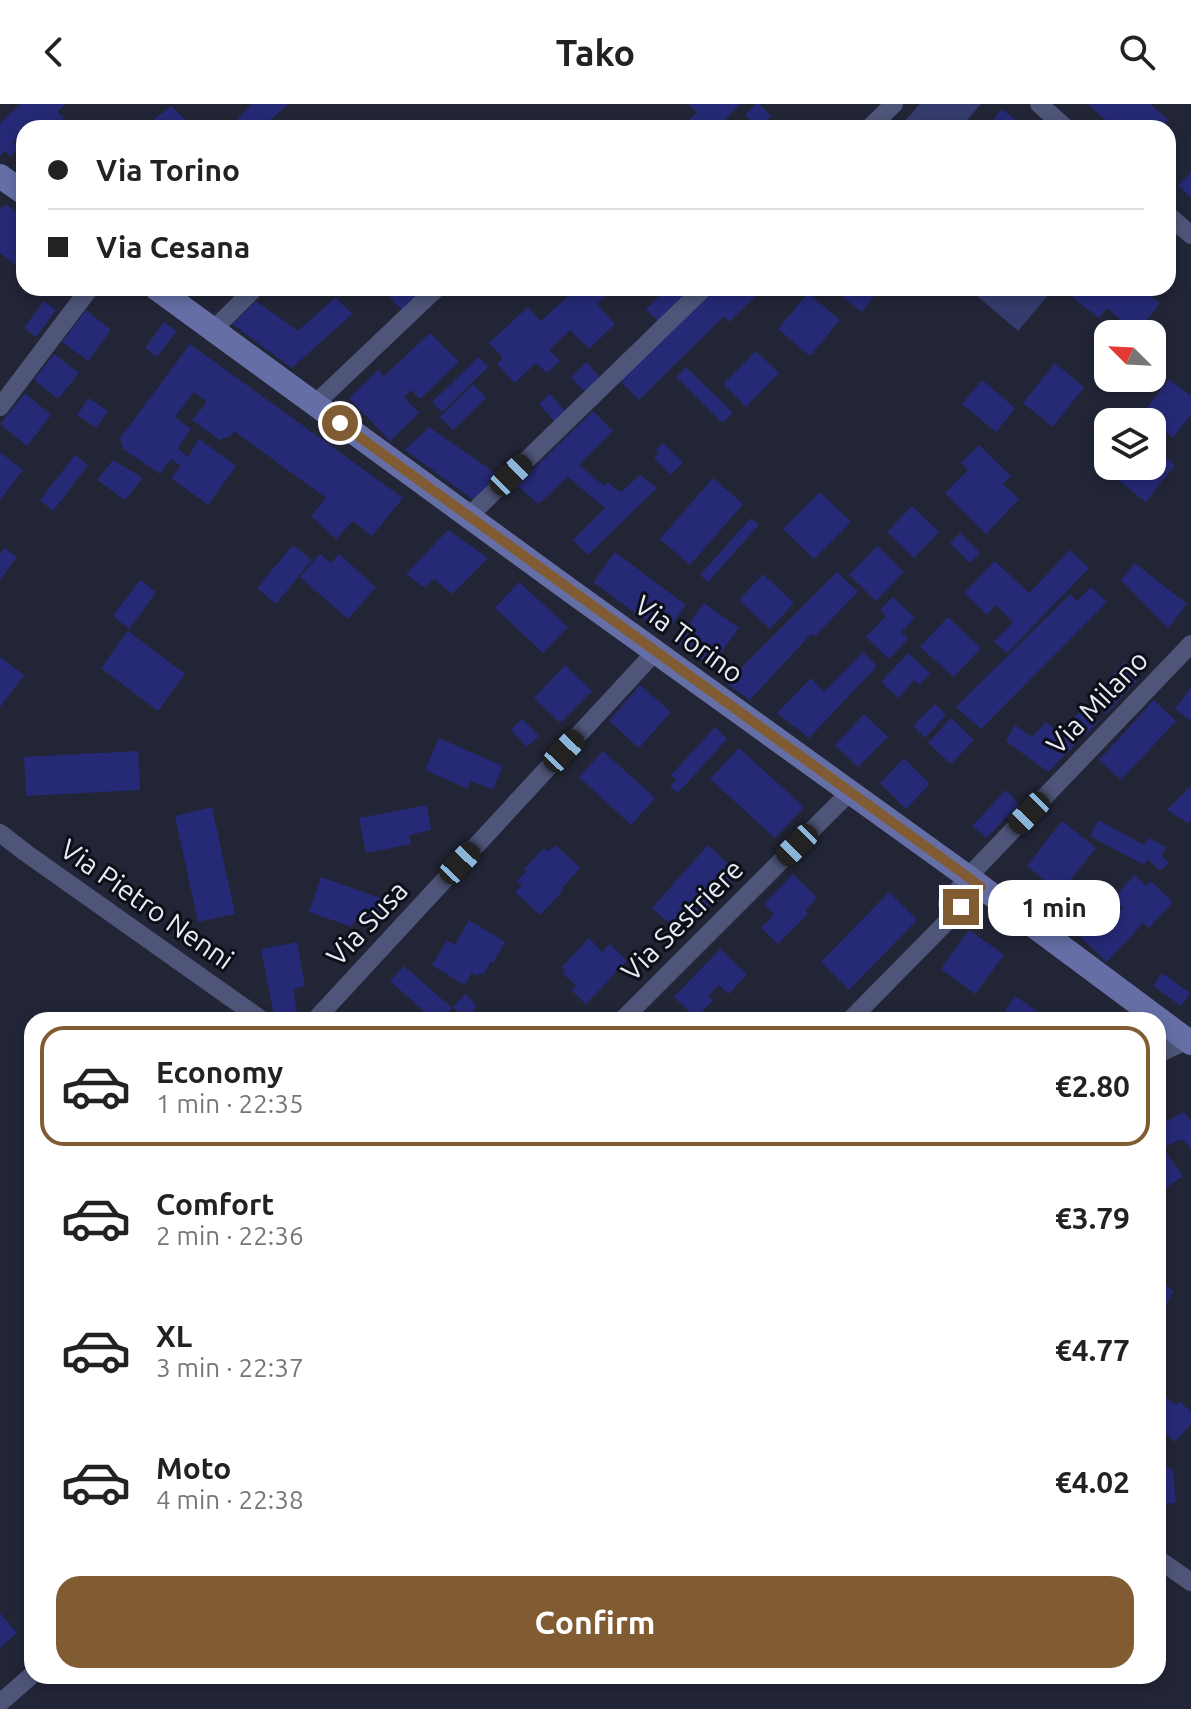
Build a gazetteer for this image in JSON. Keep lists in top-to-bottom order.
{
  "streets": {
    "street": [
      "Via Torino",
      "Via Milano",
      "Via Pietro Nenni",
      "Via Sestriere",
      "Via Susa"
    ]
  },
  "crossings": [
    ["Via Torino", "Via Milano"],
    ["Via Torino", "Via Sestriere"],
    ["Via Torino", "Via Susa"]
  ],
  "north": "top left",
  "page": {
    "header": "Tako",
    "banner": ["Via Torino", "Via Cesana"],
    "bubble": "1 min",
    "list": [
      {
        "name": "Economy",
        "note": "1 min · 22:35",
        "value": "€2.80"
      },
      {
        "name": "Comfort",
        "note": "2 min · 22:36",
        "value": "€3.79"
      },
      {
        "name": "XL",
        "note": "3 min · 22:37",
        "value": "€4.77"
      },
      {
        "name": "Moto",
        "note": "4 min · 22:38",
        "value": "€4.02"
      }
    ],
    "buttons": "Confirm"
  }
}
